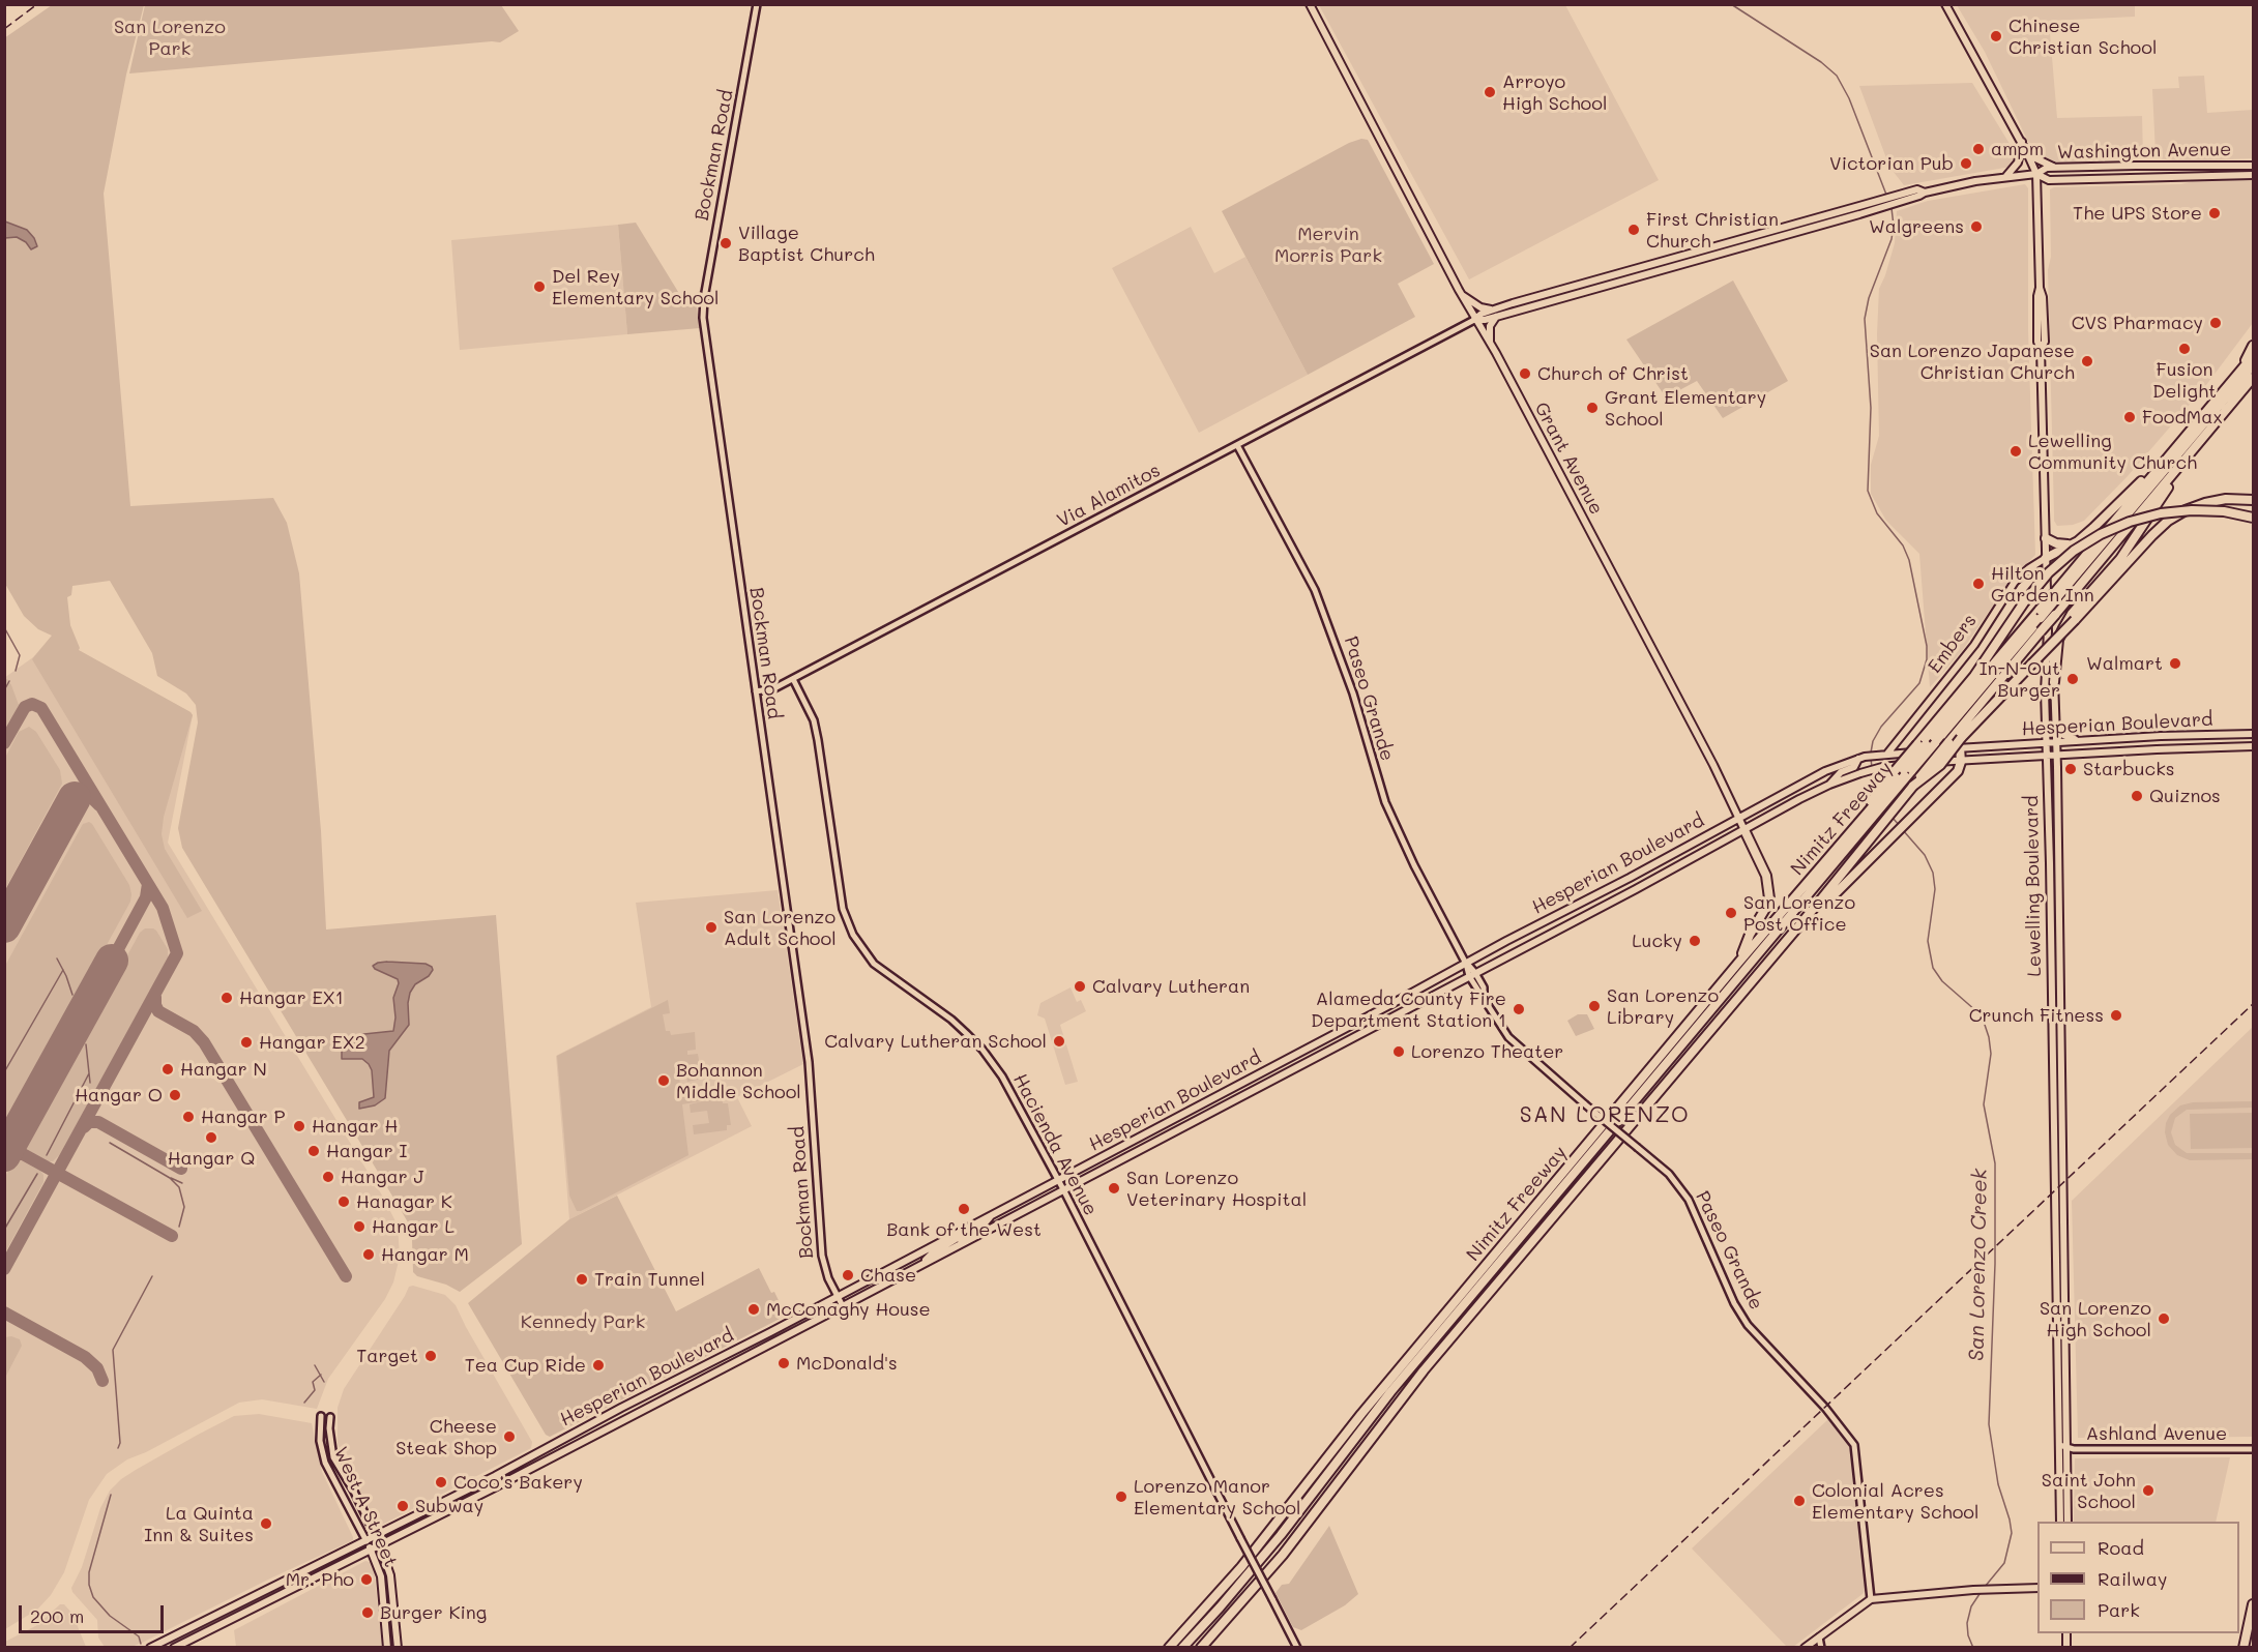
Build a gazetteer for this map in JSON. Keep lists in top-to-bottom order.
{
  "streets": {
    "highway": ["Nimitz Freeway"],
    "main road": [
      "Washington Avenue",
      "Grant Avenue",
      "Embers",
      "Hesperian Boulevard",
      "Lewelling Boulevard",
      "West A Street"
    ],
    "street": [
      "Bockman Road",
      "Via Alamitos",
      "Paseo Grande",
      "Hacienda Avenue",
      "Ashland Avenue"
    ]
  },
  "crossings": [
    ["Washington Avenue", "Grant Avenue"],
    ["Washington Avenue", "Via Alamitos"],
    ["Washington Avenue", "Lewelling Boulevard"],
    ["Bockman Road", "Via Alamitos"],
    ["Bockman Road", "Hesperian Boulevard"],
    ["Grant Avenue", "Via Alamitos"],
    ["Grant Avenue", "Hesperian Boulevard"],
    ["Via Alamitos", "Paseo Grande"],
    ["Via Alamitos", "Hacienda Avenue"],
    ["Embers", "Hesperian Boulevard"],
    ["Embers", "Lewelling Boulevard"],
    ["Paseo Grande", "Hesperian Boulevard"],
    ["Hesperian Boulevard", "Lewelling Boulevard"],
    ["Hesperian Boulevard", "Hacienda Avenue"],
    ["Hesperian Boulevard", "West A Street"],
    ["Nimitz Freeway", "Lewelling Boulevard"],
    ["Lewelling Boulevard", "Ashland Avenue"]
  ],
  "districts": ["SAN LORENZO"],
  "water": ["San Lorenzo Creek"],
  "parks": ["San Lorenzo Park", "Mervin Morris Park", "Kennedy Park"],
  "places": [
    "Chinese Christian School",
    "Arroyo High School",
    "ampm",
    "Victorian Pub",
    "The UPS Store",
    "Walgreens",
    "First Christian Church",
    "Village Baptist Church",
    "Del Rey Elementary School",
    "CVS Pharmacy",
    "Fusion Delight",
    "San Lorenzo Japanese Christian Church",
    "Church of Christ",
    "Grant Elementary School",
    "FoodMax",
    "Lewelling Community Church",
    "Hilton Garden Inn",
    "Walmart",
    "In-N-Out Burger",
    "Starbucks",
    "Quiznos",
    "San Lorenzo Post Office",
    "San Lorenzo Adult School",
    "Lucky",
    "Calvary Lutheran",
    "Hangar EX1",
    "San Lorenzo Library",
    "Alameda County Fire Department Station 1",
    "Crunch Fitness",
    "Calvary Lutheran School",
    "Hangar EX2",
    "Lorenzo Theater",
    "Hangar N",
    "Bohannon Middle School",
    "Hangar O",
    "Hangar P",
    "Hangar H",
    "Hangar Q",
    "Hangar I",
    "Hangar J",
    "San Lorenzo Veterinary Hospital",
    "Hanagar K",
    "Bank of the West",
    "Hangar L",
    "Hangar M",
    "Chase",
    "Train Tunnel",
    "McConaghy House",
    "San Lorenzo High School",
    "Target",
    "McDonald's",
    "Tea Cup Ride",
    "Cheese Steak Shop",
    "Coco's Bakery",
    "Saint John School",
    "Lorenzo Manor Elementary School",
    "Colonial Acres Elementary School",
    "Subway",
    "La Quinta Inn & Suites",
    "Mr. Pho",
    "Burger King"
  ],
  "legend": ["Road", "Railway", "Park"],
  "scale_bar": "200 m"
}
